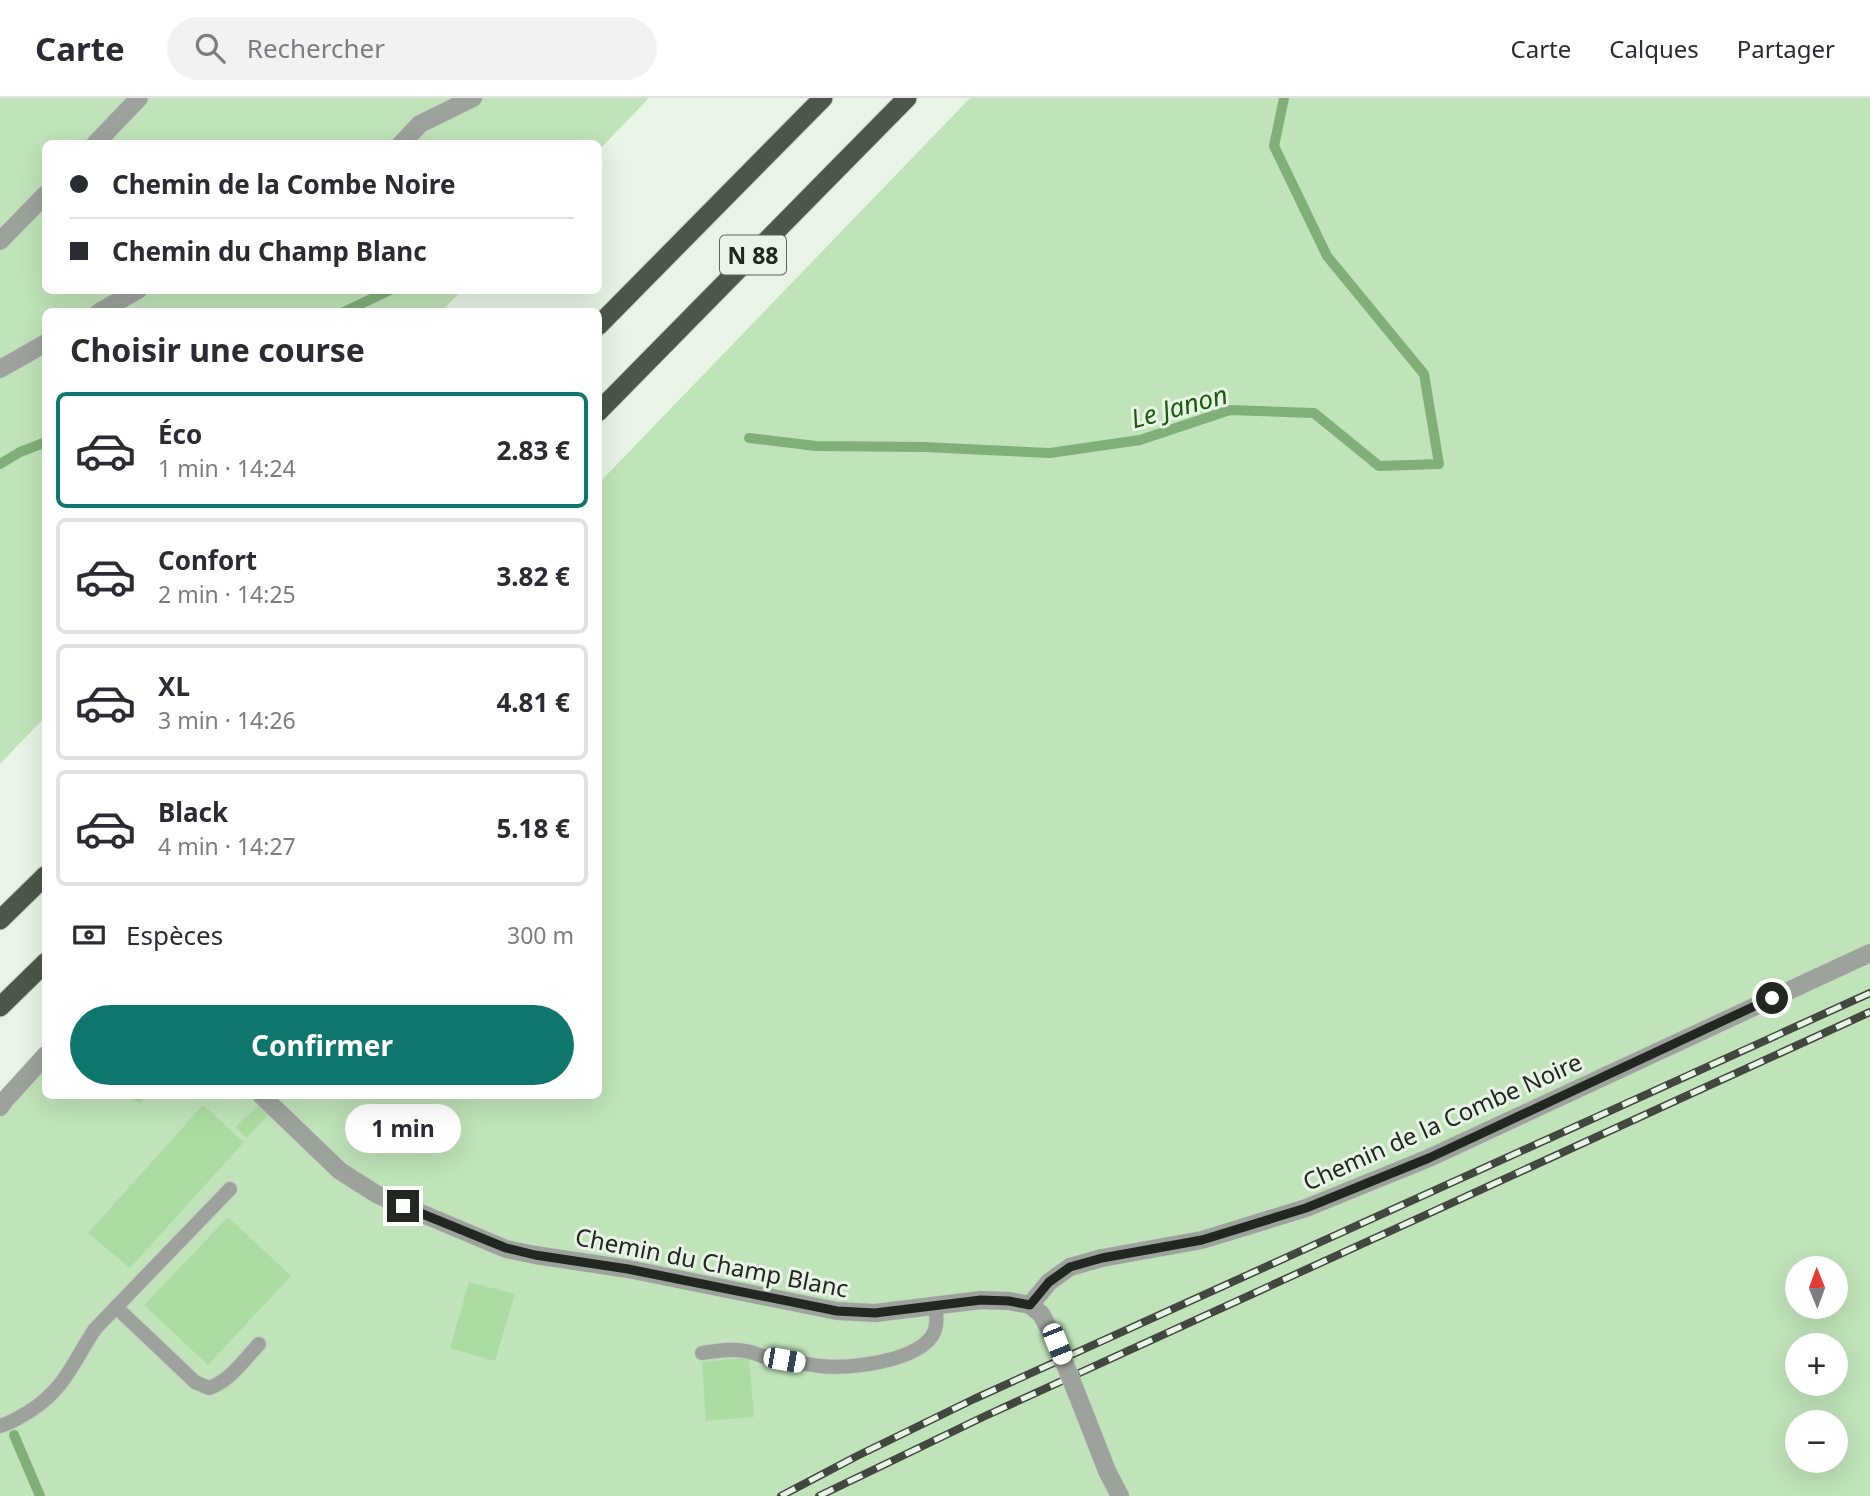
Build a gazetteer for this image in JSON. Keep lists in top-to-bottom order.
{
  "streets": {
    "highway": ["N 88"],
    "street": ["Chemin de la Combe Noire", "Chemin du Champ Blanc"]
  },
  "crossings": [
    ["Chemin de la Combe Noire", "Chemin du Champ Blanc"]
  ],
  "water": ["Le Janon"],
  "north": "top",
  "page": {
    "header": "Carte",
    "search": "Rechercher",
    "nav": ["Carte", "Calques", "Partager"],
    "banner": ["Chemin de la Combe Noire", "Chemin du Champ Blanc"],
    "heading": "Choisir une course",
    "list": [
      {
        "name": "Éco",
        "note": "1 min · 14:24",
        "value": "2.83 €"
      },
      {
        "name": "Confort",
        "note": "2 min · 14:25",
        "value": "3.82 €"
      },
      {
        "name": "XL",
        "note": "3 min · 14:26",
        "value": "4.81 €"
      },
      {
        "name": "Black",
        "note": "4 min · 14:27",
        "value": "5.18 €"
      }
    ],
    "pay": ["Espèces", "300 m"],
    "buttons": "Confirmer",
    "bubble": "1 min",
    "map_buttons": ["+", "−"]
  }
}
